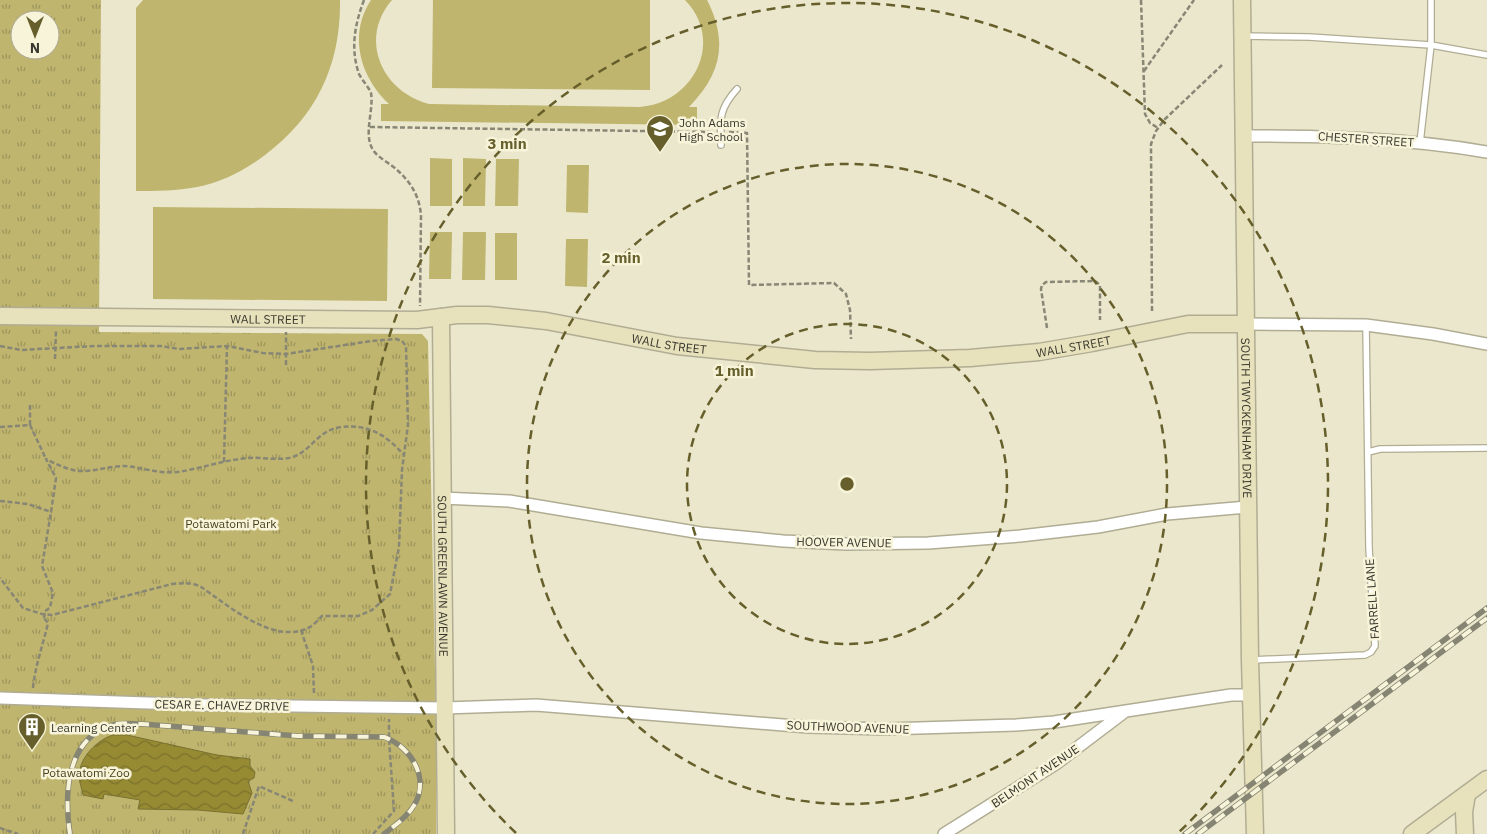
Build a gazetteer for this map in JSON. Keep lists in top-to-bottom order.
{
  "streets": {
    "street": [
      "CHESTER STREET",
      "WALL STREET",
      "SOUTH TWYCKENHAM DRIVE",
      "HOOVER AVENUE",
      "SOUTH GREENLAWN AVENUE",
      "CESAR E. CHAVEZ DRIVE",
      "SOUTHWOOD AVENUE",
      "BELMONT AVENUE"
    ],
    "lane": ["FARRELL LANE"]
  },
  "crossings": [
    ["CHESTER STREET", "SOUTH TWYCKENHAM DRIVE"],
    ["WALL STREET", "SOUTH TWYCKENHAM DRIVE"],
    ["WALL STREET", "SOUTH GREENLAWN AVENUE"],
    ["SOUTH TWYCKENHAM DRIVE", "HOOVER AVENUE"],
    ["SOUTH TWYCKENHAM DRIVE", "FARRELL LANE"],
    ["SOUTH TWYCKENHAM DRIVE", "SOUTHWOOD AVENUE"],
    ["HOOVER AVENUE", "SOUTH GREENLAWN AVENUE"],
    ["SOUTH GREENLAWN AVENUE", "CESAR E. CHAVEZ DRIVE"],
    ["SOUTH GREENLAWN AVENUE", "SOUTHWOOD AVENUE"],
    ["CESAR E. CHAVEZ DRIVE", "SOUTHWOOD AVENUE"],
    ["SOUTHWOOD AVENUE", "BELMONT AVENUE"]
  ],
  "parks": ["Potawatomi Park", "Potawatomi Zoo"],
  "places": {
    "school or university": ["John Adams High School"],
    "building": ["Learning Center"]
  },
  "north": "bottom",
  "rings": ["3 min", "2 min", "1 min"]
}
